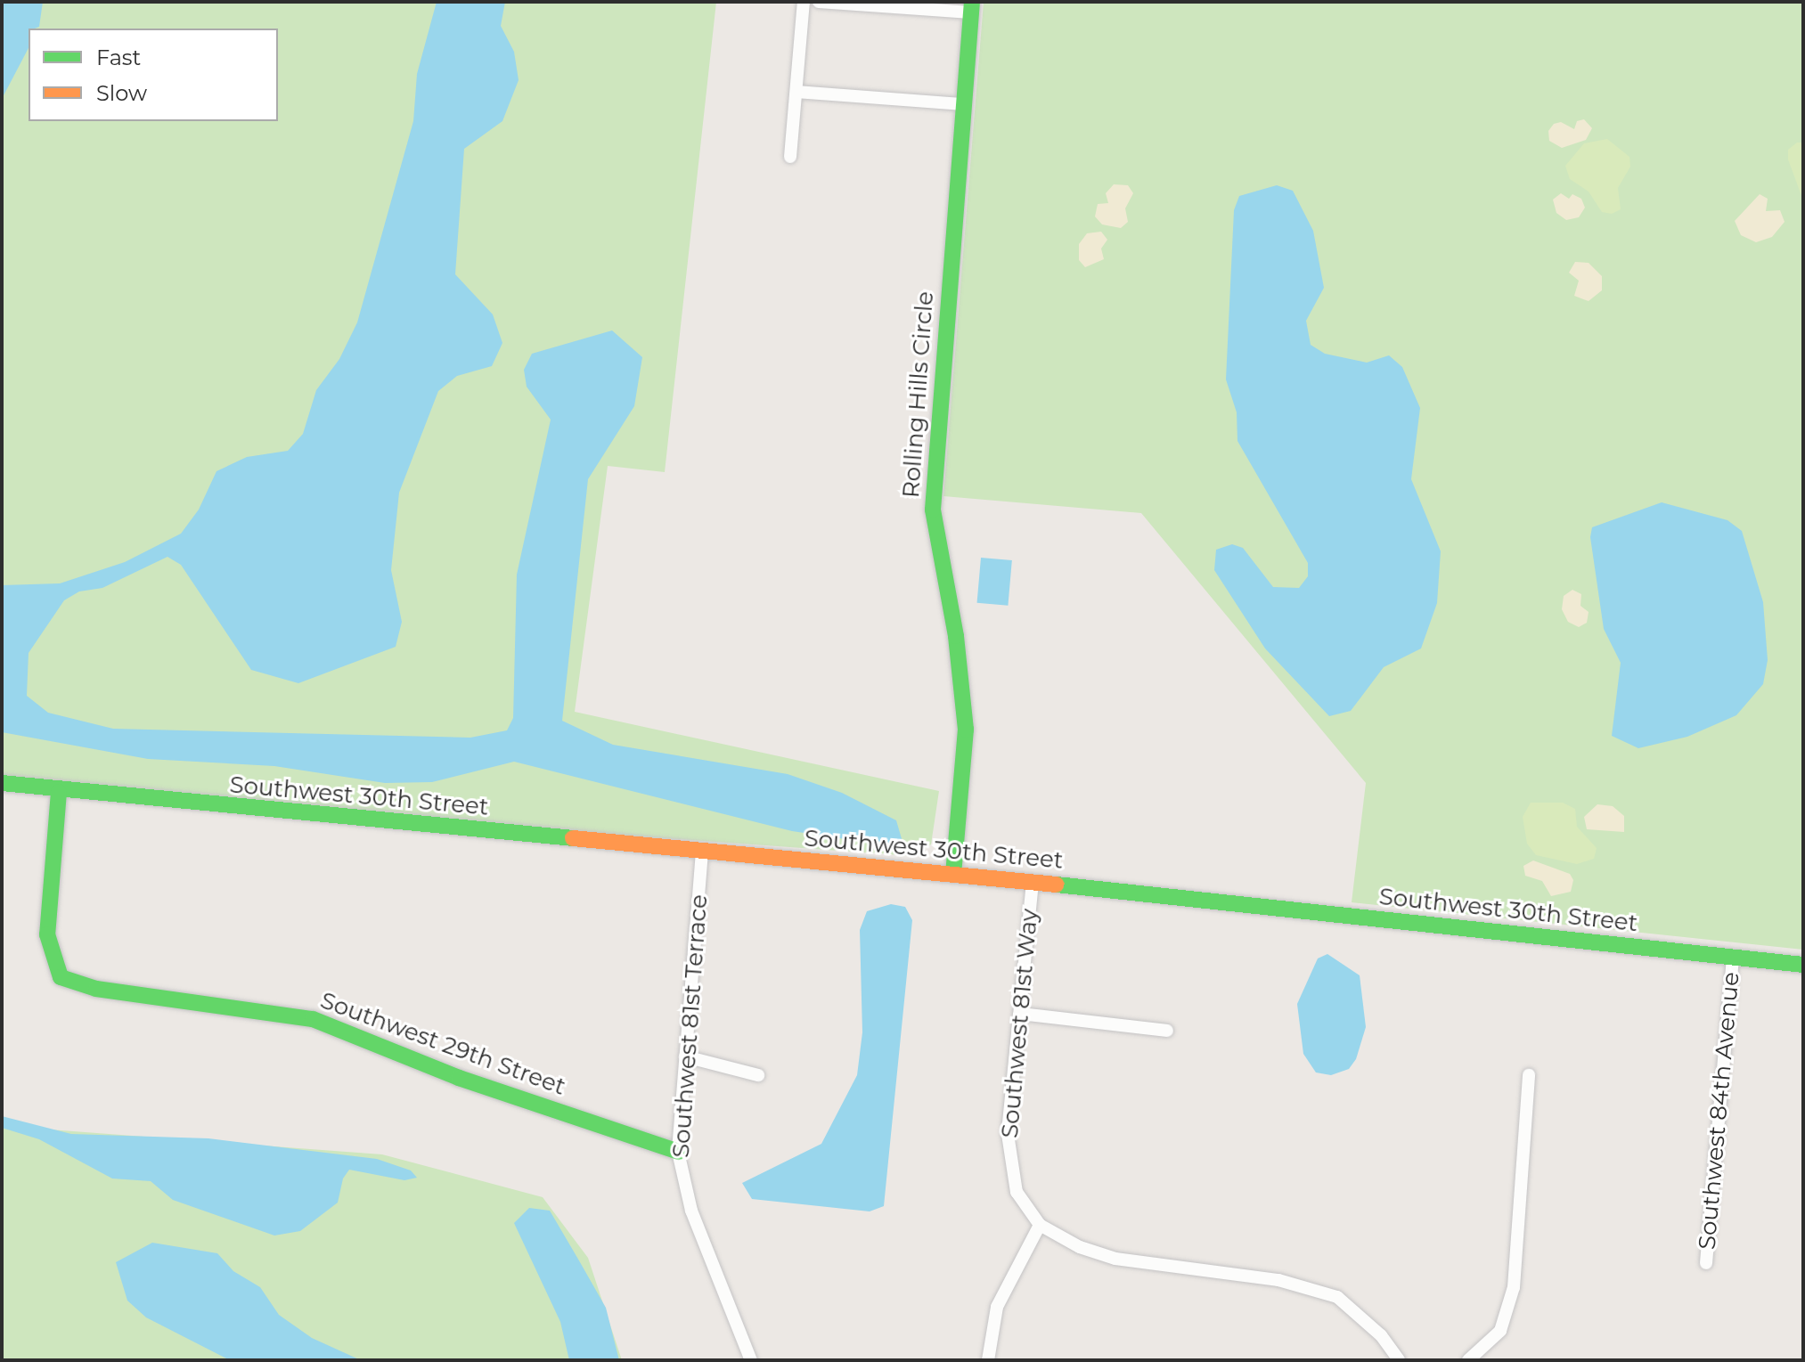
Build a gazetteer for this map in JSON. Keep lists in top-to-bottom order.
{
  "streets": {
    "street": [
      "Rolling Hills Circle",
      "Southwest 30th Street",
      "Southwest 81st Way",
      "Southwest 81st Terrace",
      "Southwest 29th Street",
      "Southwest 84th Avenue"
    ]
  },
  "crossings": [
    ["Rolling Hills Circle", "Southwest 30th Street"],
    ["Southwest 30th Street", "Southwest 81st Way"],
    ["Southwest 30th Street", "Southwest 81st Terrace"],
    ["Southwest 30th Street", "Southwest 29th Street"],
    ["Southwest 30th Street", "Southwest 84th Avenue"],
    ["Southwest 81st Terrace", "Southwest 29th Street"]
  ],
  "legend": ["Fast", "Slow"]
}
